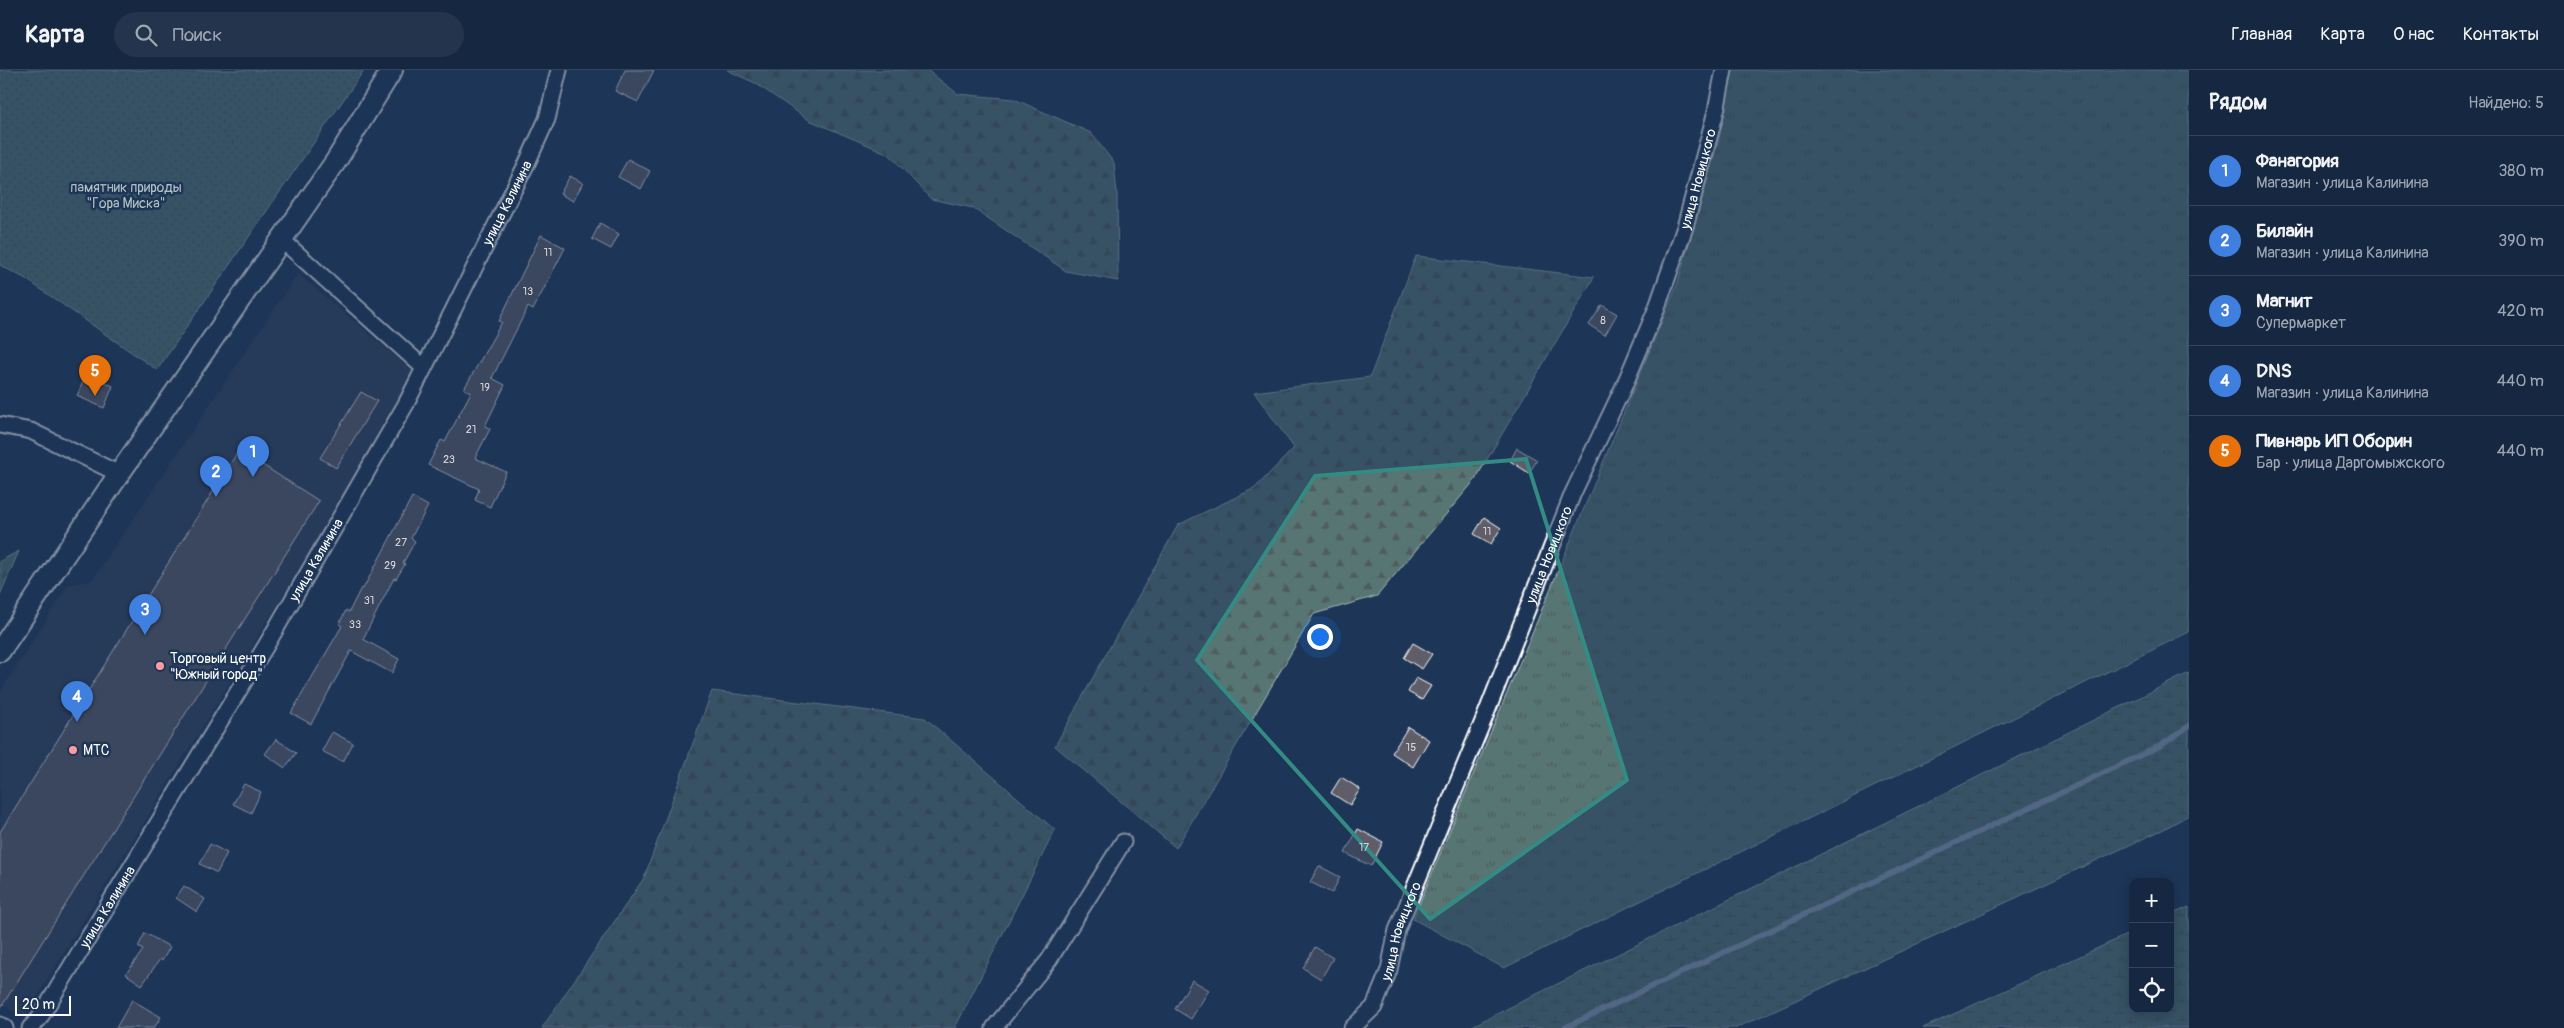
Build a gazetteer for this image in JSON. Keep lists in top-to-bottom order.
{
  "streets": {
    "street": ["улица Новицкого", "улица Калинина"]
  },
  "parks": ["памятник природы \"Гора Миска\""],
  "places": ["Торговый центр \"Южный город\"", "МТС"],
  "house_numbers": [
    "11",
    "13",
    "8",
    "19",
    "21",
    "23",
    "11",
    "27",
    "29",
    "31",
    "33",
    "15",
    "17"
  ],
  "scale_bar": "20 m",
  "page": {
    "header": "Карта",
    "search": "Поиск",
    "nav": [
      "Главная",
      "Карта",
      "О нас",
      "Контакты"
    ],
    "heading": ["Рядом", "Найдено: 5"],
    "list": [
      {
        "mark": "1",
        "name": "Фанагория",
        "note": "Магазин · улица Калинина",
        "value": "380 m"
      },
      {
        "mark": "2",
        "name": "Билайн",
        "note": "Магазин · улица Калинина",
        "value": "390 m"
      },
      {
        "mark": "3",
        "name": "Магнит",
        "note": "Супермаркет",
        "value": "420 m"
      },
      {
        "mark": "4",
        "name": "DNS",
        "note": "Магазин · улица Калинина",
        "value": "440 m"
      },
      {
        "mark": "5",
        "name": "Пивнарь ИП Оборин",
        "note": "Бар · улица Даргомыжского",
        "value": "440 m"
      }
    ],
    "pins": [
      "5",
      "1",
      "2",
      "3",
      "4"
    ],
    "map_buttons": ["+", "−"],
    "scale": "20 m"
  }
}
